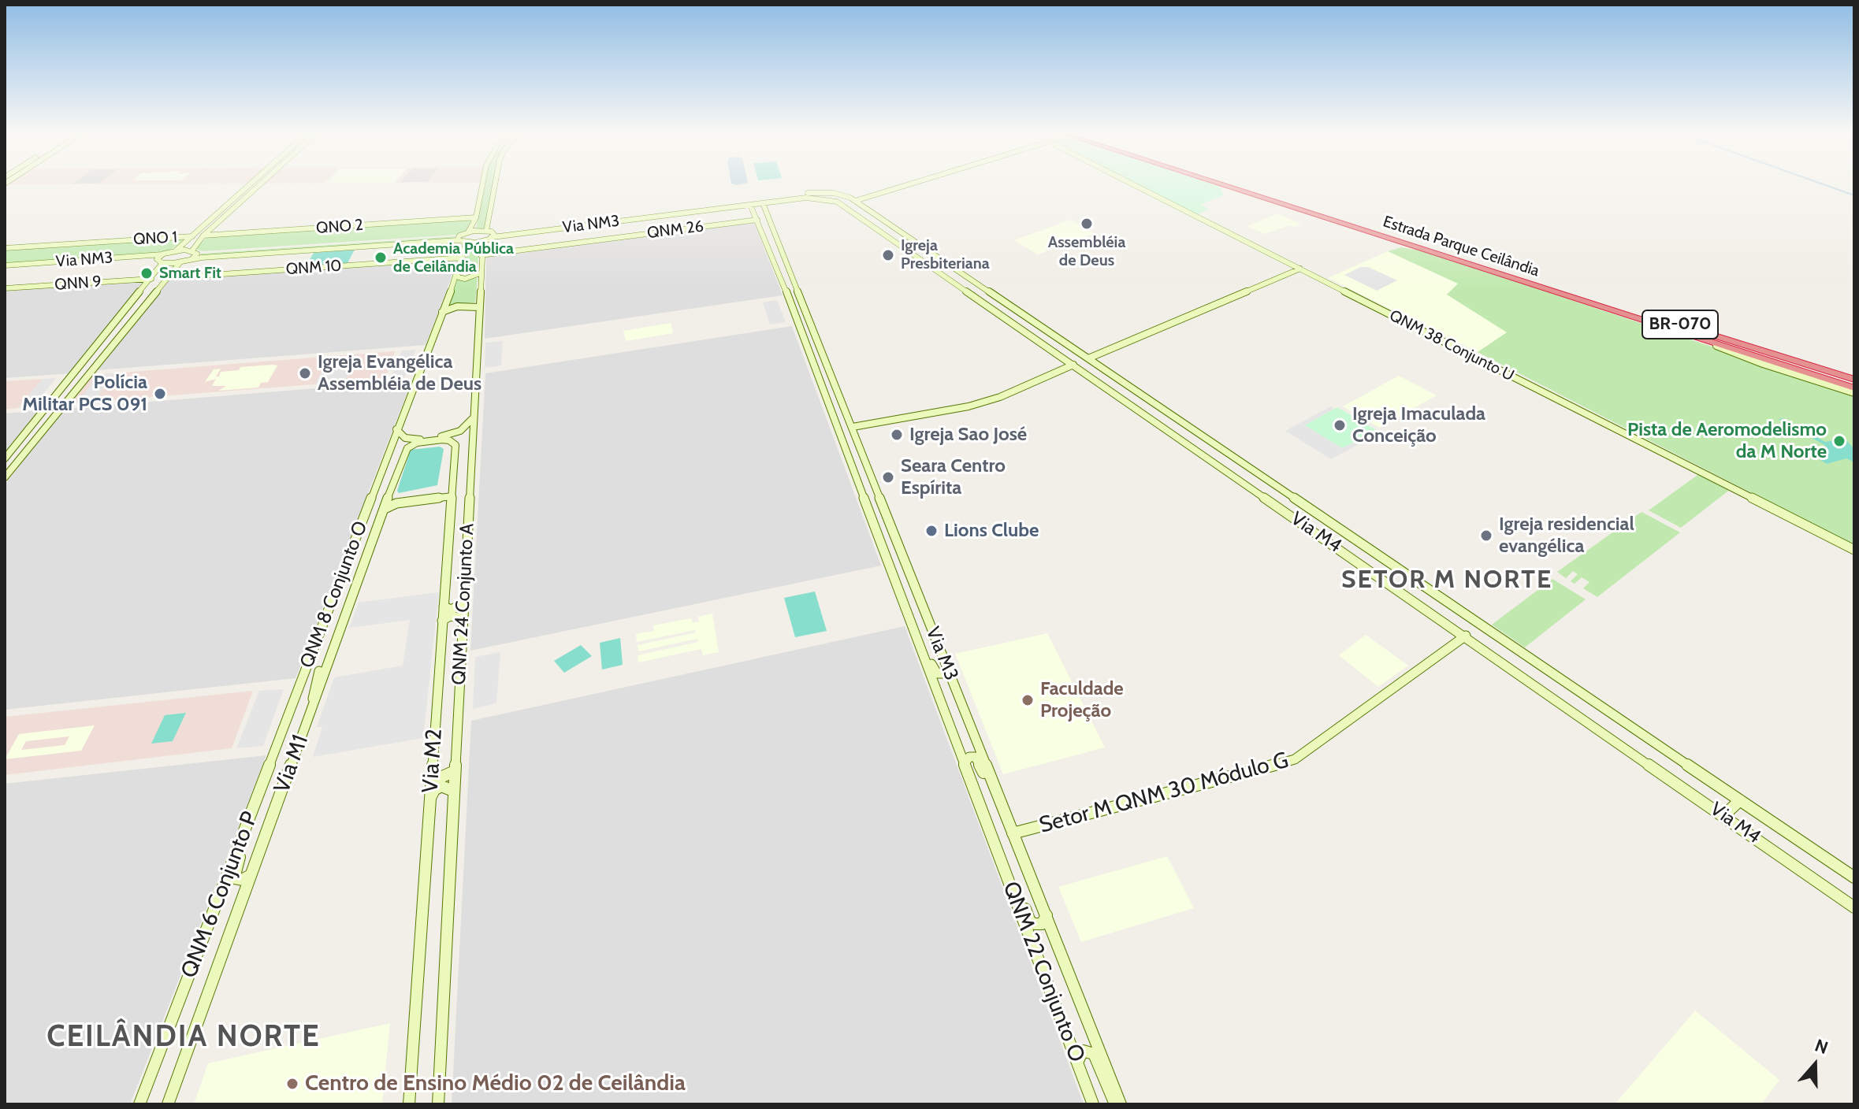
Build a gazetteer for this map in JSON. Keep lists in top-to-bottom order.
{
  "streets": {
    "highway": ["Estrada Parque Ceilândia", "BR-070"],
    "main road": [
      "Via NM3",
      "QNO 2",
      "QNM 26",
      "QNO 1",
      "QNM 10",
      "QNN 9",
      "QNM 38 Conjunto U",
      "Via M4",
      "QNM 8 Conjunto O",
      "QNM 24 Conjunto A",
      "Via M3",
      "Via M2",
      "Via M1",
      "Setor M QNM 30 Módulo G",
      "QNM 6 Conjunto P",
      "QNM 22 Conjunto O"
    ]
  },
  "crossings": [
    ["Via NM3", "QNM 26"],
    ["Via NM3", "Via M4"],
    ["Via NM3", "Via M3"],
    ["QNM 26", "Via M3"],
    ["Via M4", "Setor M QNM 30 Módulo G"],
    ["QNM 8 Conjunto O", "QNM 6 Conjunto P"],
    ["Via M3", "Setor M QNM 30 Módulo G"],
    ["Via M3", "QNM 22 Conjunto O"],
    ["Via M2", "Via M1"]
  ],
  "districts": ["SETOR M NORTE", "CEILÂNDIA NORTE"],
  "places": [
    "Assembléia de Deus",
    "Igreja Presbiteriana",
    "Academia Pública de Ceilândia",
    "Smart Fit",
    "Igreja Evangélica Assembléia de Deus",
    "Polícia Militar PCS 091",
    "Igreja Imaculada Conceição",
    "Igreja Sao José",
    "Pista de Aeromodelismo da M Norte",
    "Seara Centro Espírita",
    "Lions Clube",
    "Igreja residencial evangélica",
    "Faculdade Projeção",
    "Centro de Ensino Médio 02 de Ceilândia"
  ],
  "north": "top"
}
